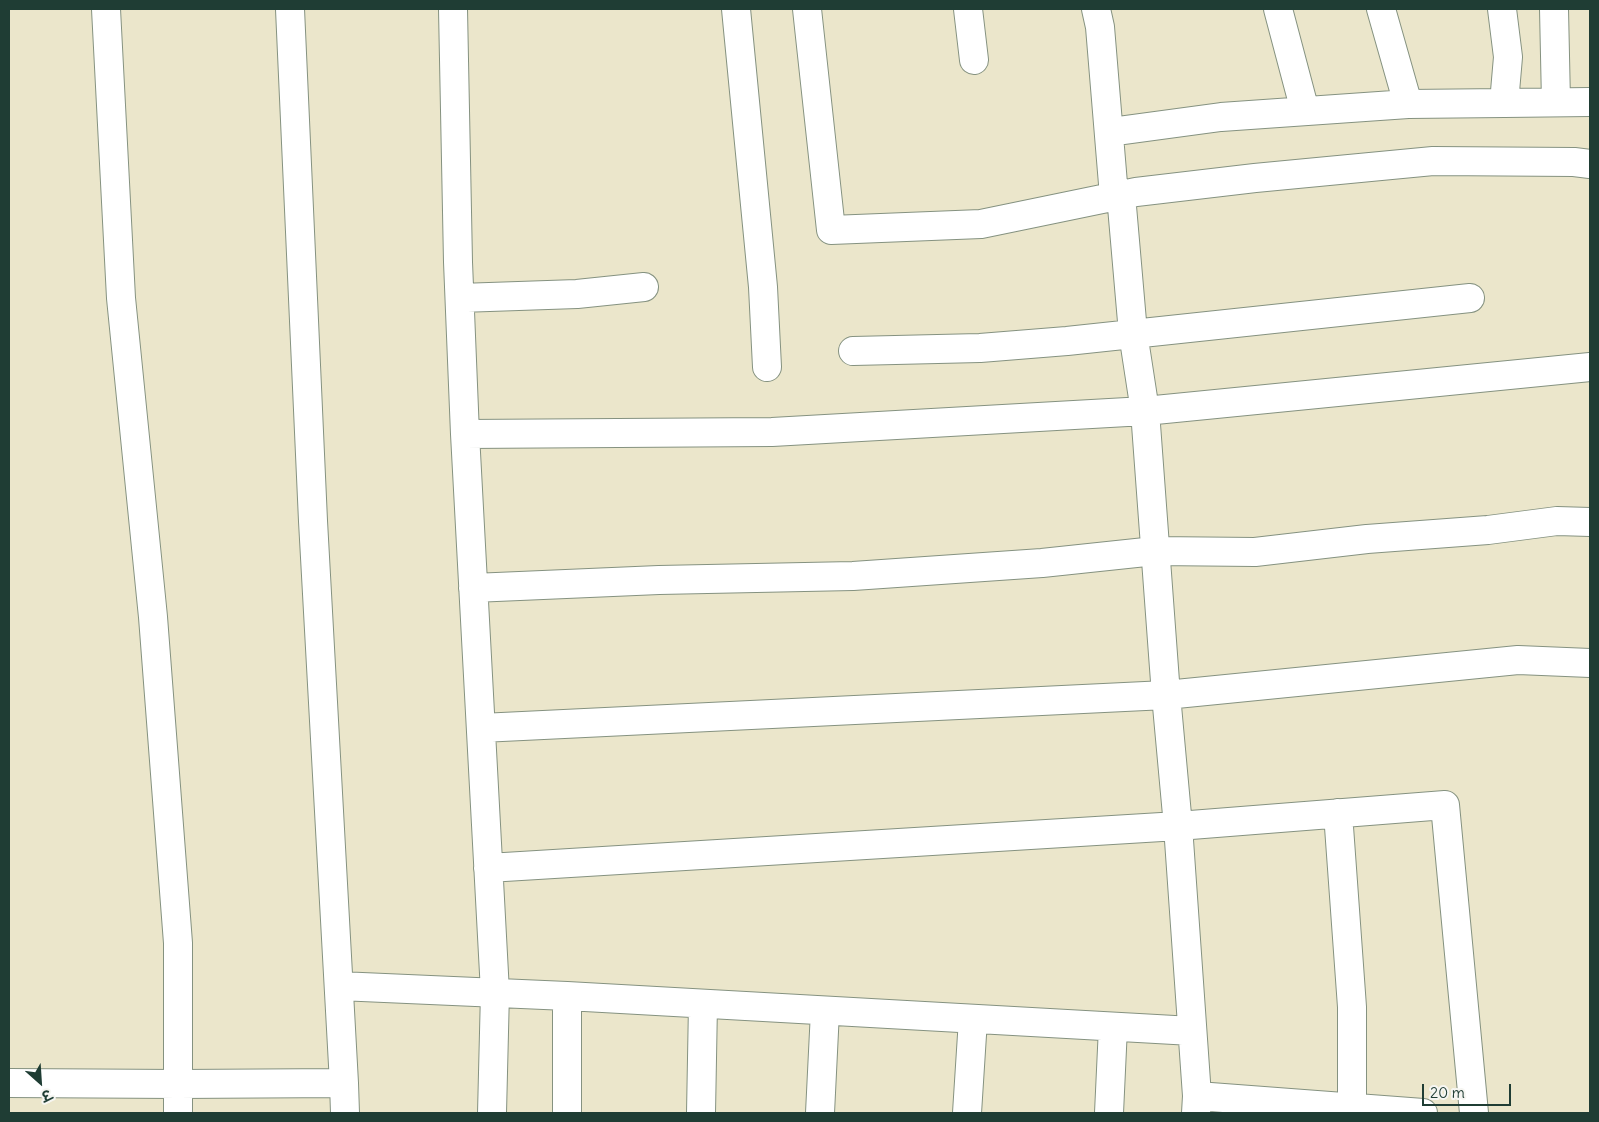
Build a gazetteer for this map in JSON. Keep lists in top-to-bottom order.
{
  "scale_bar": "20 m",
  "north": "bottom right"
}
